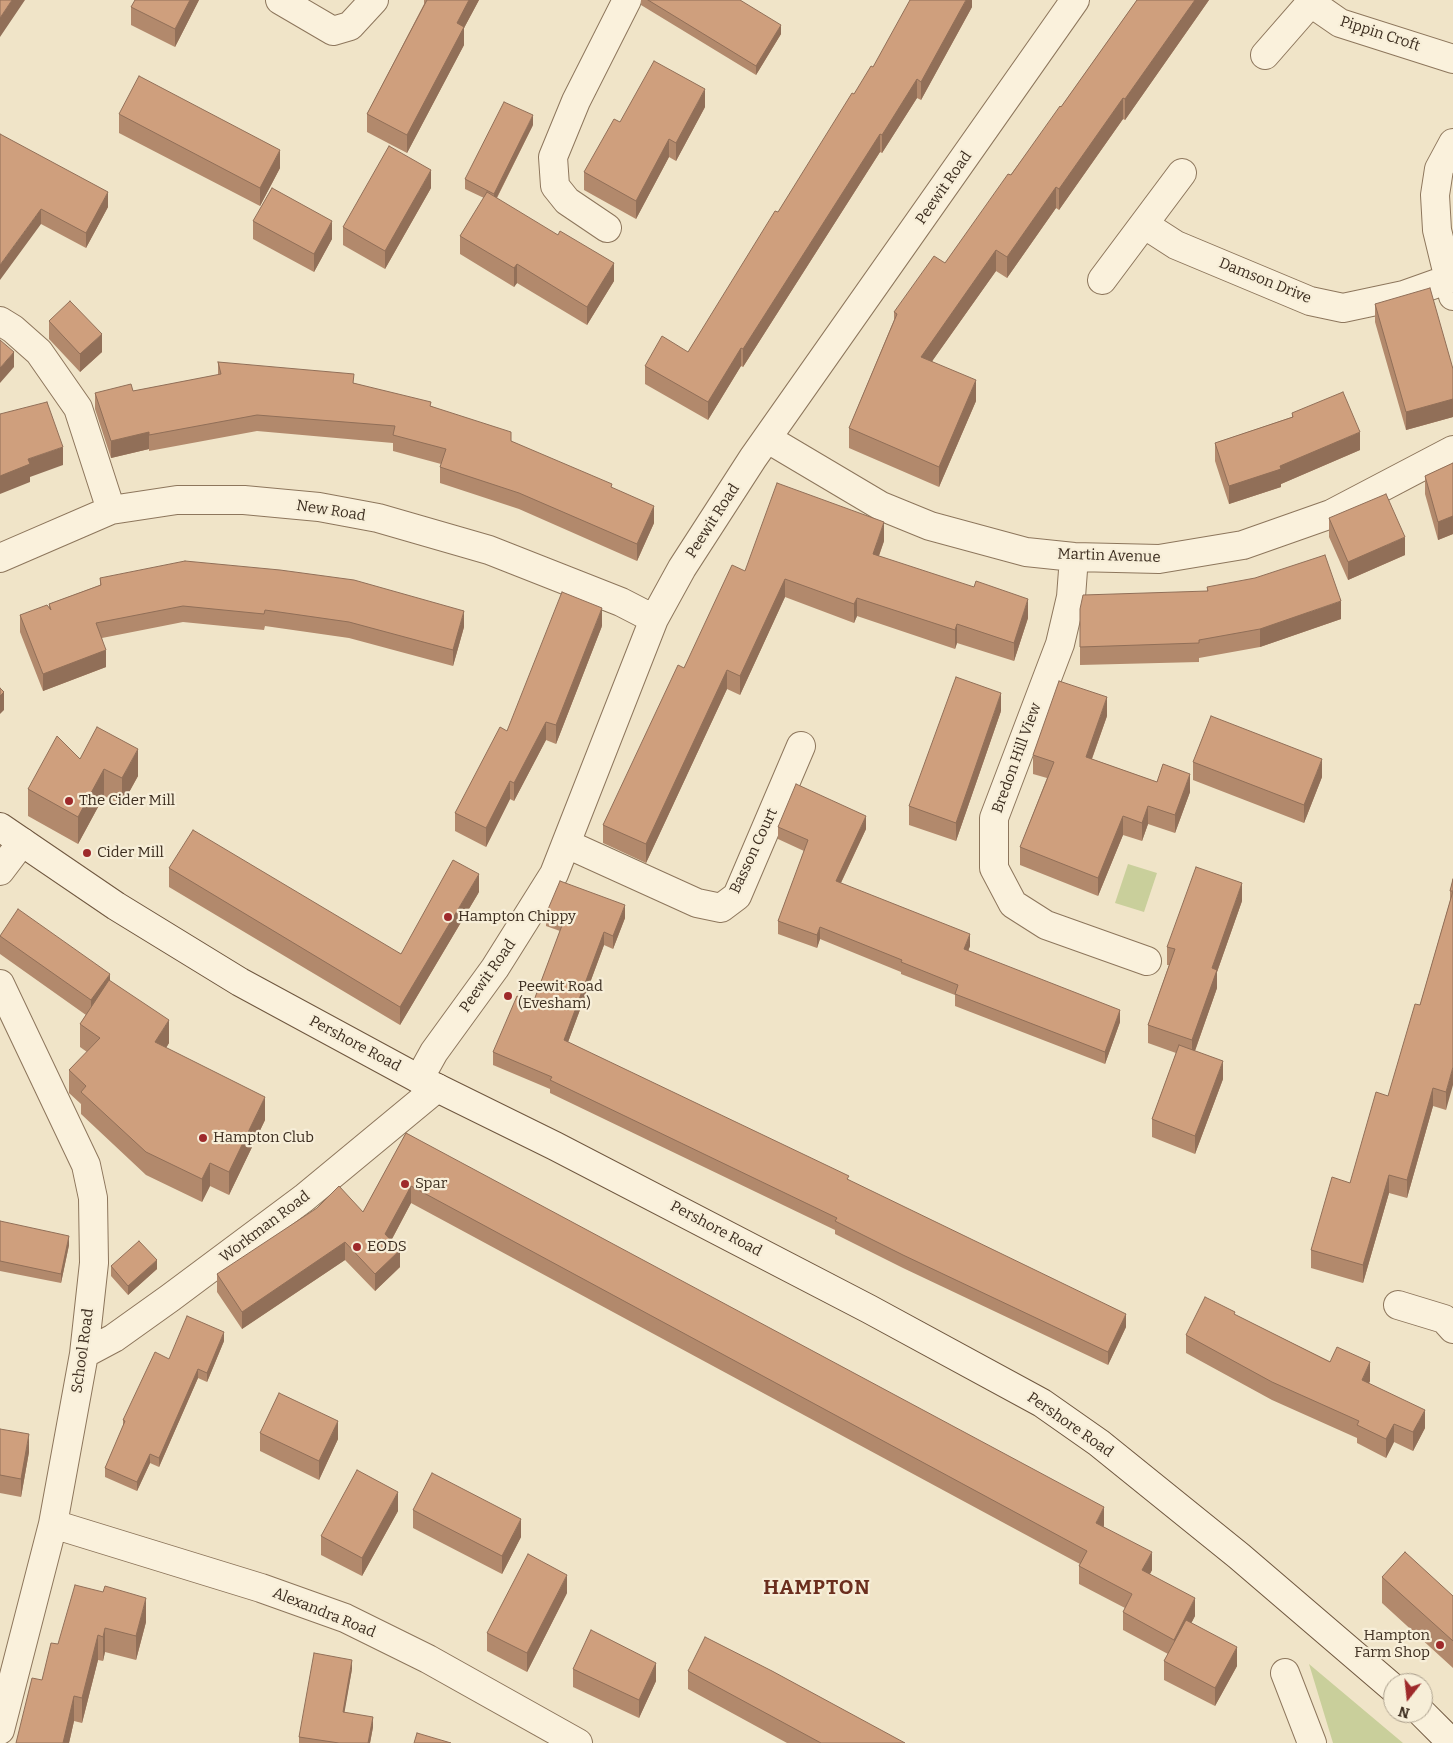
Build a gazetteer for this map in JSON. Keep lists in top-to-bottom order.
{
  "streets": {
    "street": [
      "Pippin Croft",
      "Peewit Road",
      "Damson Drive",
      "New Road",
      "Martin Avenue",
      "Bredon Hill View",
      "Basson Court",
      "Pershore Road",
      "Workman Road",
      "School Road",
      "Alexandra Road"
    ]
  },
  "crossings": [
    ["Peewit Road", "New Road"],
    ["Peewit Road", "Martin Avenue"],
    ["Peewit Road", "Basson Court"],
    ["Peewit Road", "Pershore Road"],
    ["Peewit Road", "Workman Road"],
    ["Martin Avenue", "Bredon Hill View"],
    ["Pershore Road", "Workman Road"],
    ["Workman Road", "School Road"],
    ["School Road", "Alexandra Road"]
  ],
  "districts": ["HAMPTON"],
  "places": [
    "The Cider Mill",
    "Cider Mill",
    "Hampton Chippy",
    "Peewit Road (Evesham)",
    "Hampton Club",
    "Spar",
    "EODS",
    "Hampton Farm Shop"
  ],
  "north": "bottom"
}
